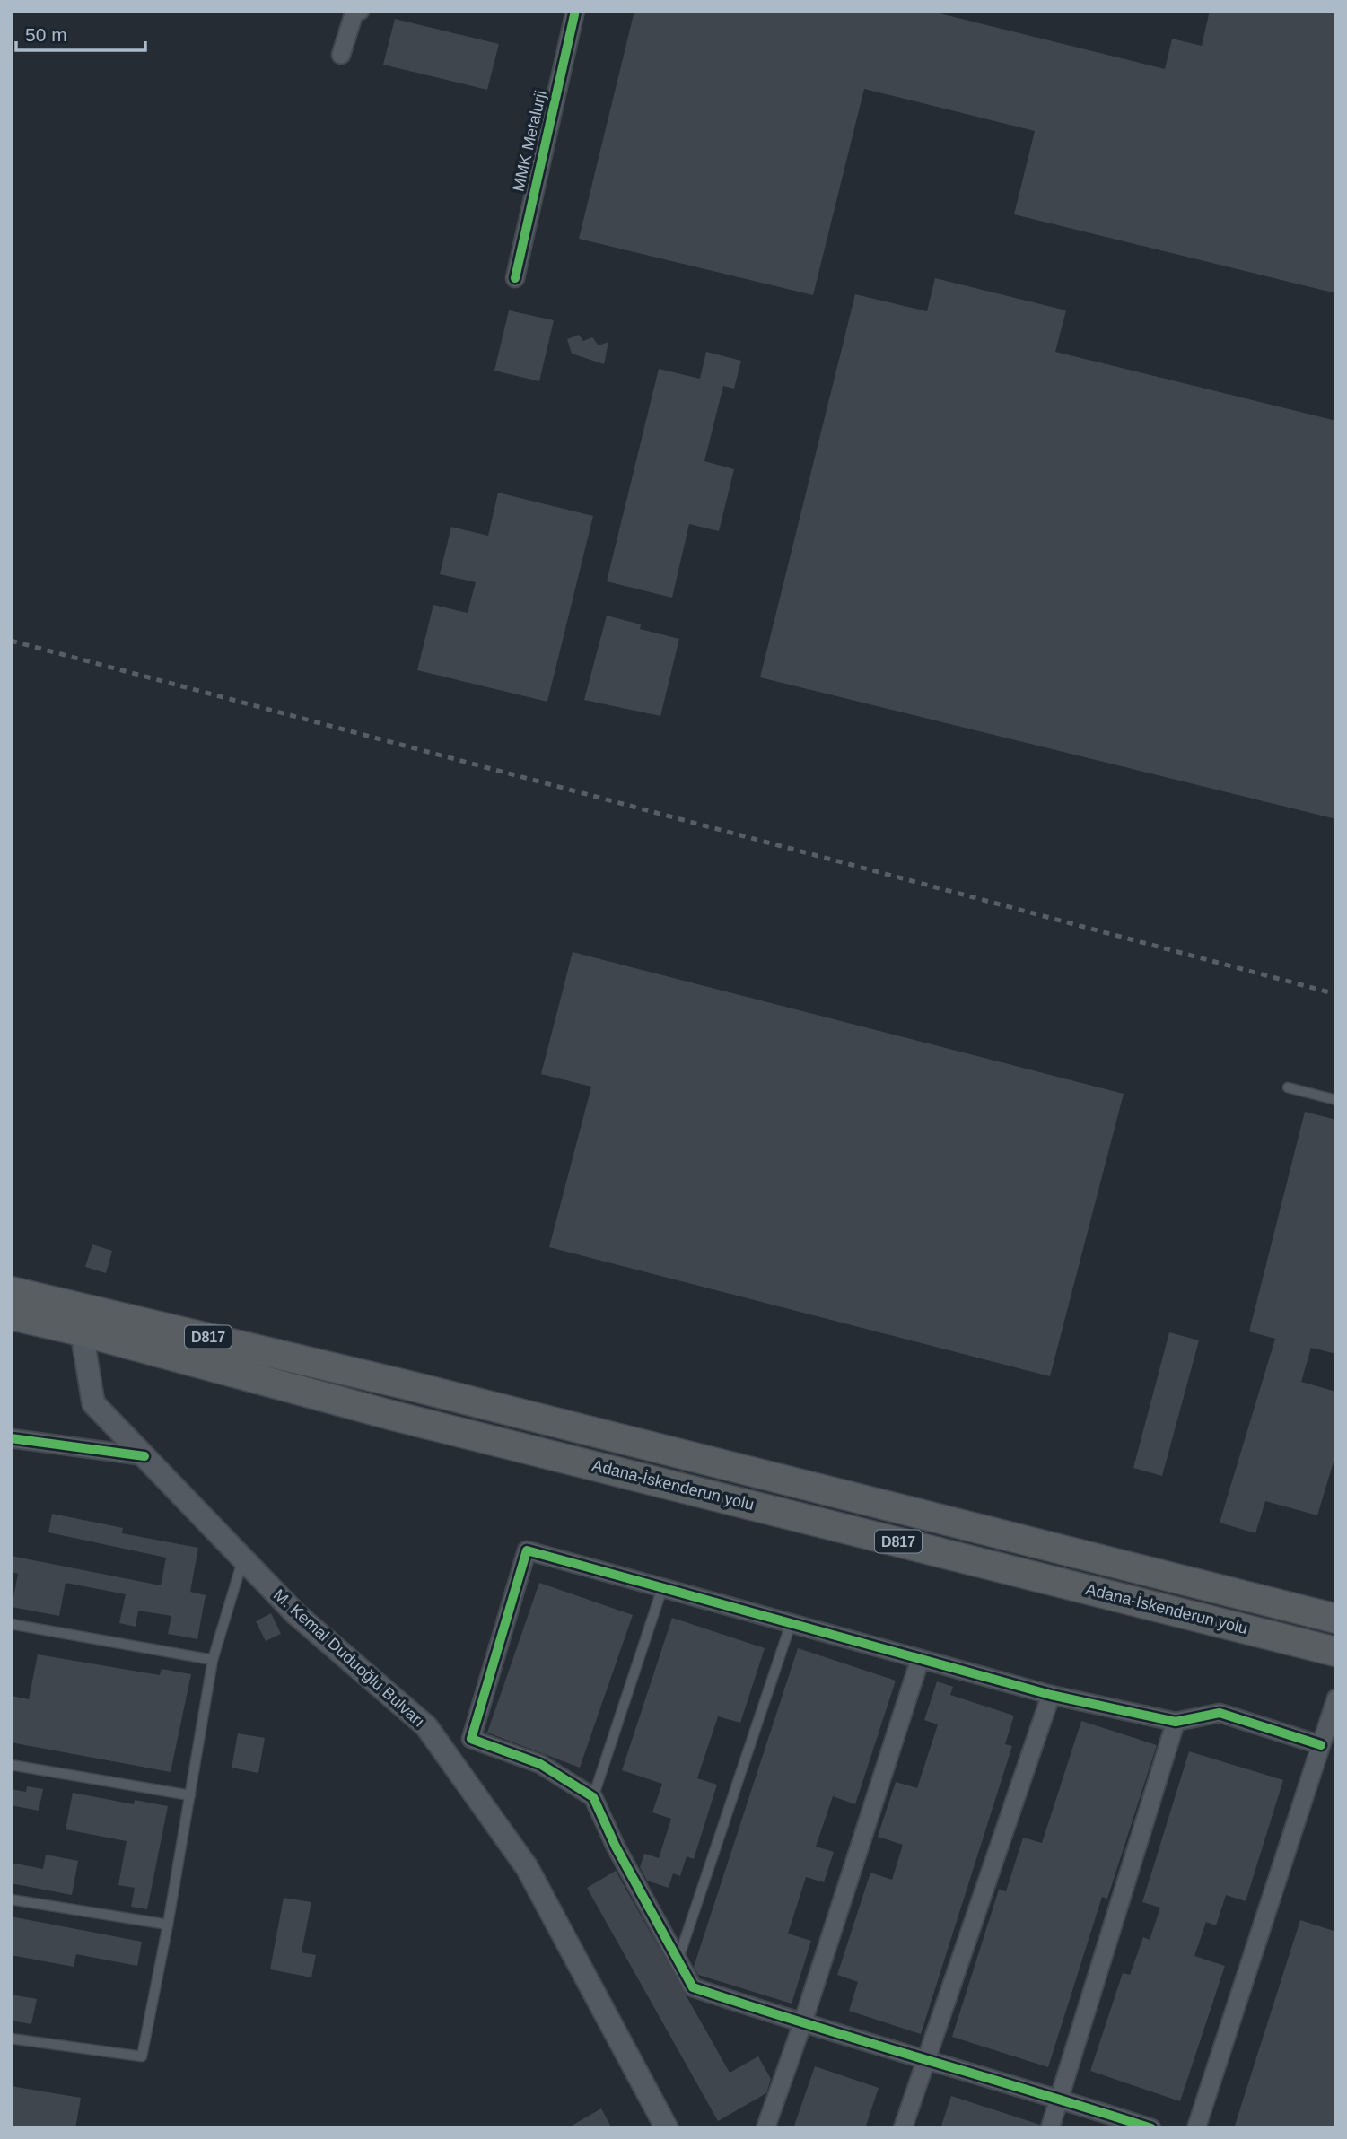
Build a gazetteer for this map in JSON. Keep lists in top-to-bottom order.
{
  "streets": {
    "highway": ["D817", "Adana-İskenderun yolu"],
    "street": ["MMK Metalurji", "M. Kemal Duduoğlu Bulvarı"]
  },
  "crossings": [
    ["D817", "Adana-İskenderun yolu"],
    ["D817", "M. Kemal Duduoğlu Bulvarı"],
    ["Adana-İskenderun yolu", "M. Kemal Duduoğlu Bulvarı"]
  ],
  "scale_bar": "50 m"
}
